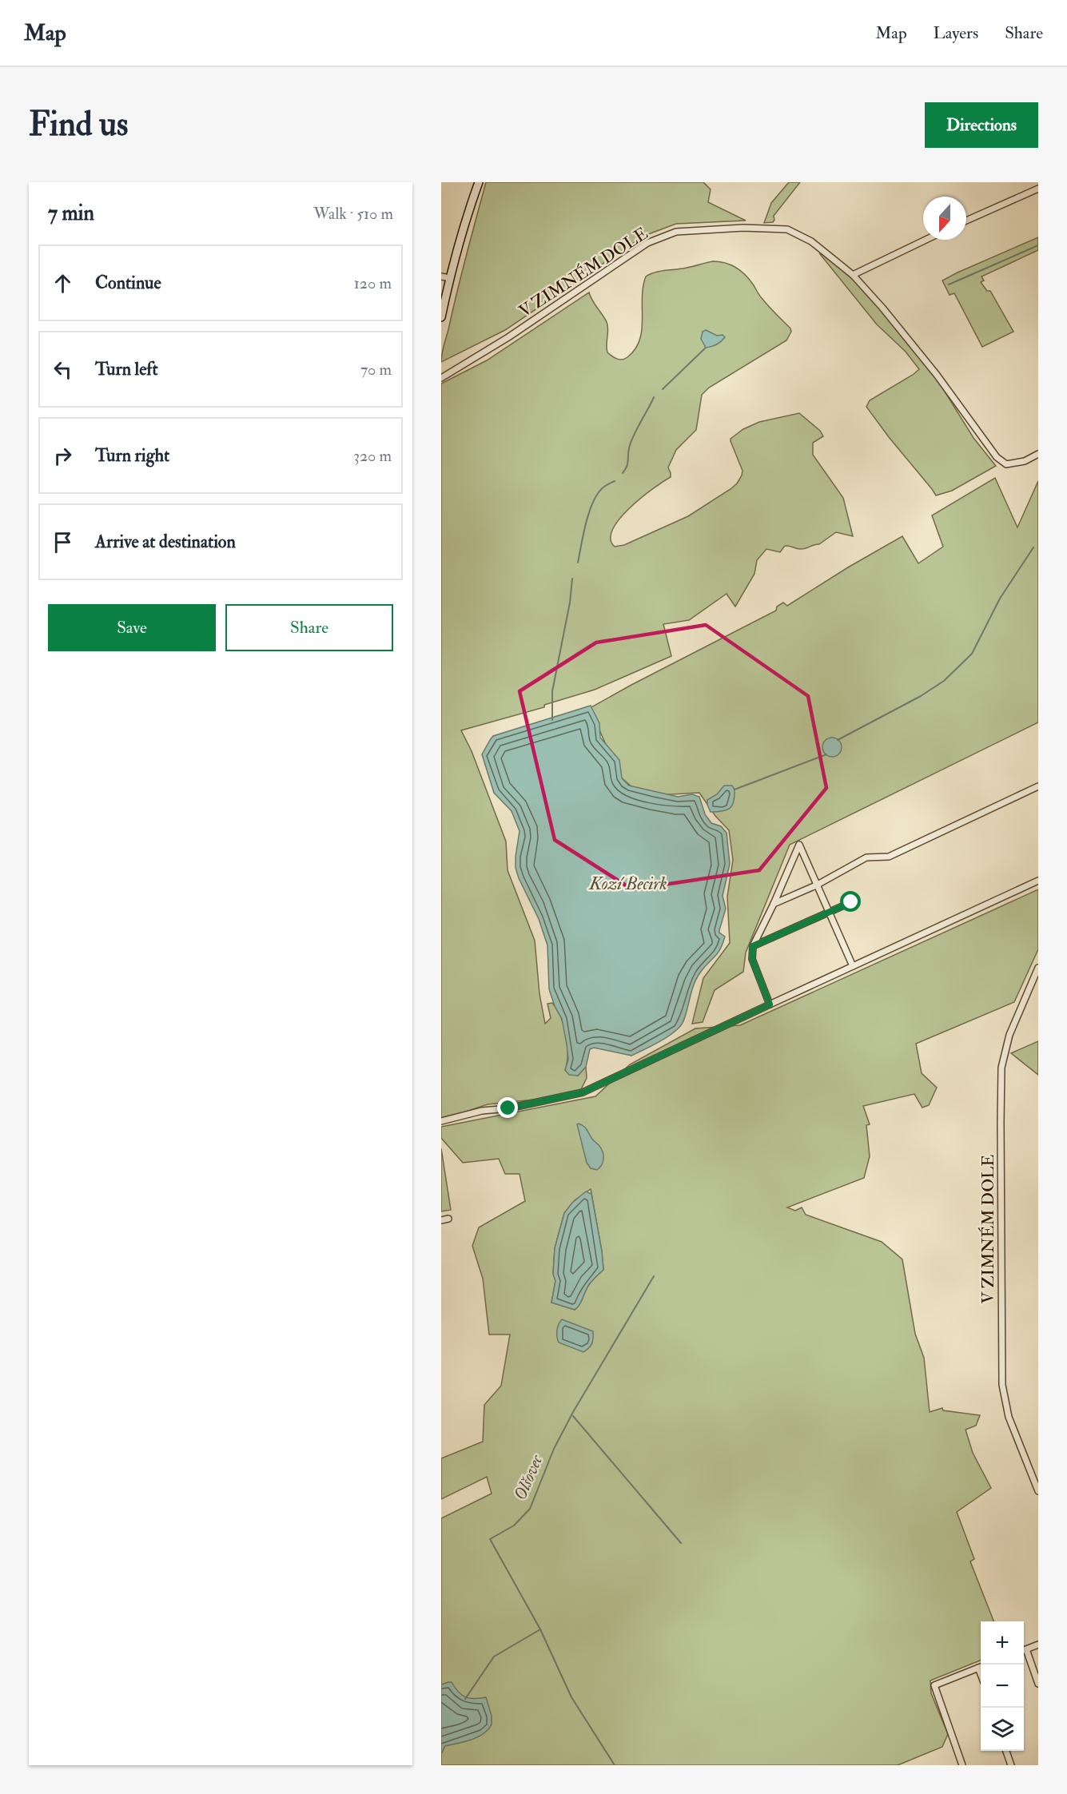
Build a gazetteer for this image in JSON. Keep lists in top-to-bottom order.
{
  "streets": {
    "street": ["V ZIMNÉM DOLE"]
  },
  "water": ["Kozí Becirk", "Olšovec"],
  "north": "bottom",
  "page": {
    "header": "Map",
    "nav": ["Map", "Layers", "Share"],
    "buttons": [
      "Directions",
      ["Save", "Share"]
    ],
    "title": "Find us",
    "heading": ["7 min", "Walk · 510 m"],
    "list": [
      ["Continue", "120 m"],
      ["Turn left", "70 m"],
      ["Turn right", "320 m"],
      "Arrive at destination"
    ],
    "map_buttons": ["+", "−"]
  }
}
